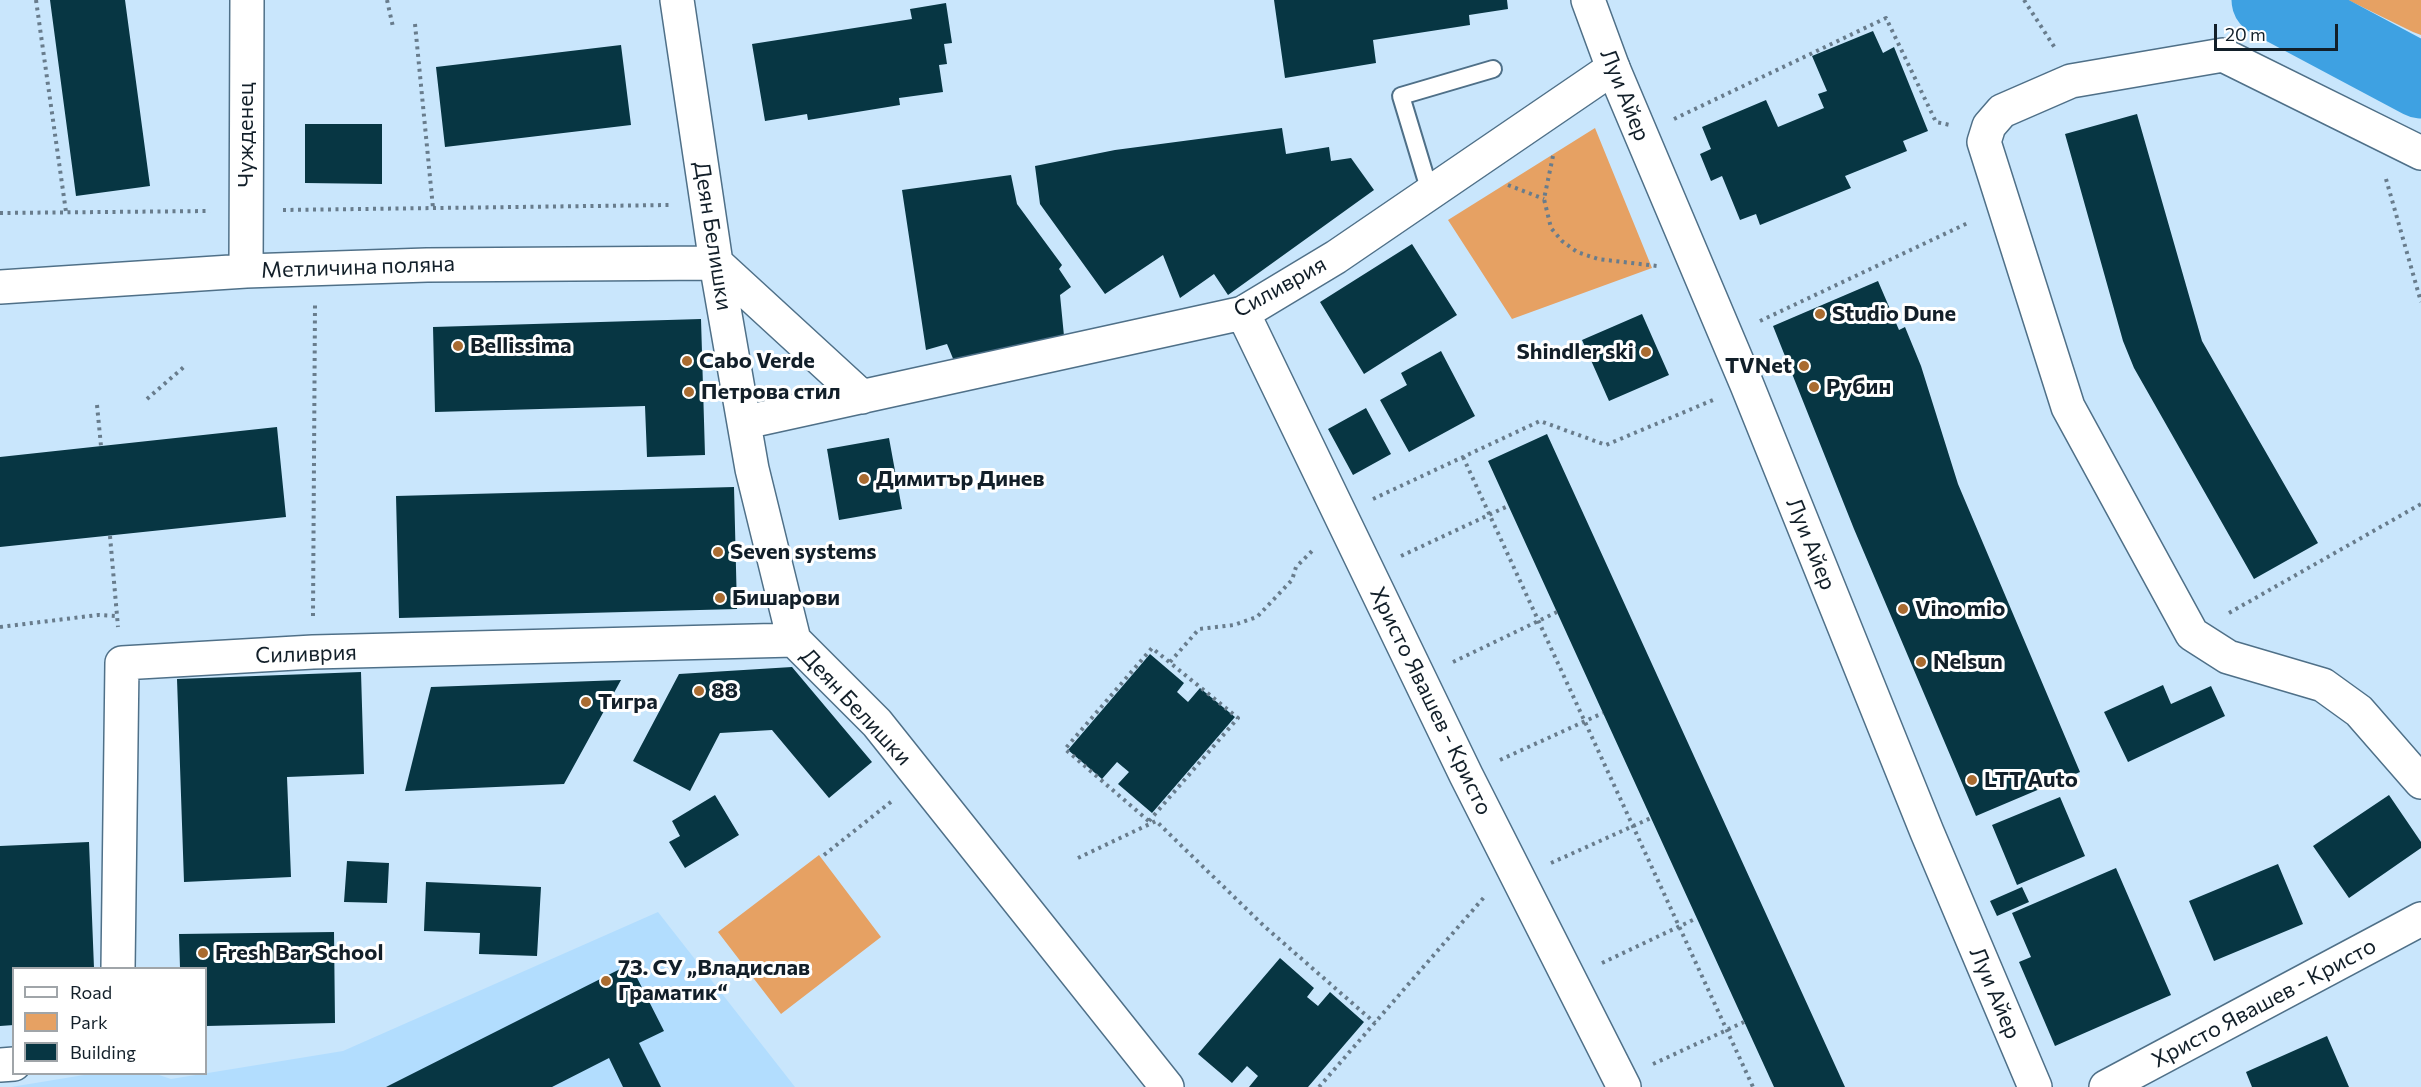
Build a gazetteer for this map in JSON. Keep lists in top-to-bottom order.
{
  "streets": {
    "street": [
      "Луи Айер",
      "Чужденец",
      "Деян Белишки",
      "Метличина поляна",
      "Силиврия",
      "Христо Явашев - Кристо"
    ]
  },
  "crossings": [
    ["Луи Айер", "Силиврия"],
    ["Чужденец", "Метличина поляна"],
    ["Деян Белишки", "Метличина поляна"],
    ["Деян Белишки", "Силиврия"],
    ["Силиврия", "Христо Явашев - Кристо"]
  ],
  "places": [
    "Studio Dune",
    "Bellissima",
    "Shindler ski",
    "Cabo Verde",
    "TVNet",
    "Рубин",
    "Петрова стил",
    "Димитър Динев",
    "Seven systems",
    "Бишарови",
    "Vino mio",
    "Nelsun",
    "88",
    "Тигра",
    "LTT Auto",
    "Fresh Bar School",
    "73. СУ „Владислав Граматик“"
  ],
  "legend": ["Road", "Park", "Building"],
  "scale_bar": "20 m"
}
